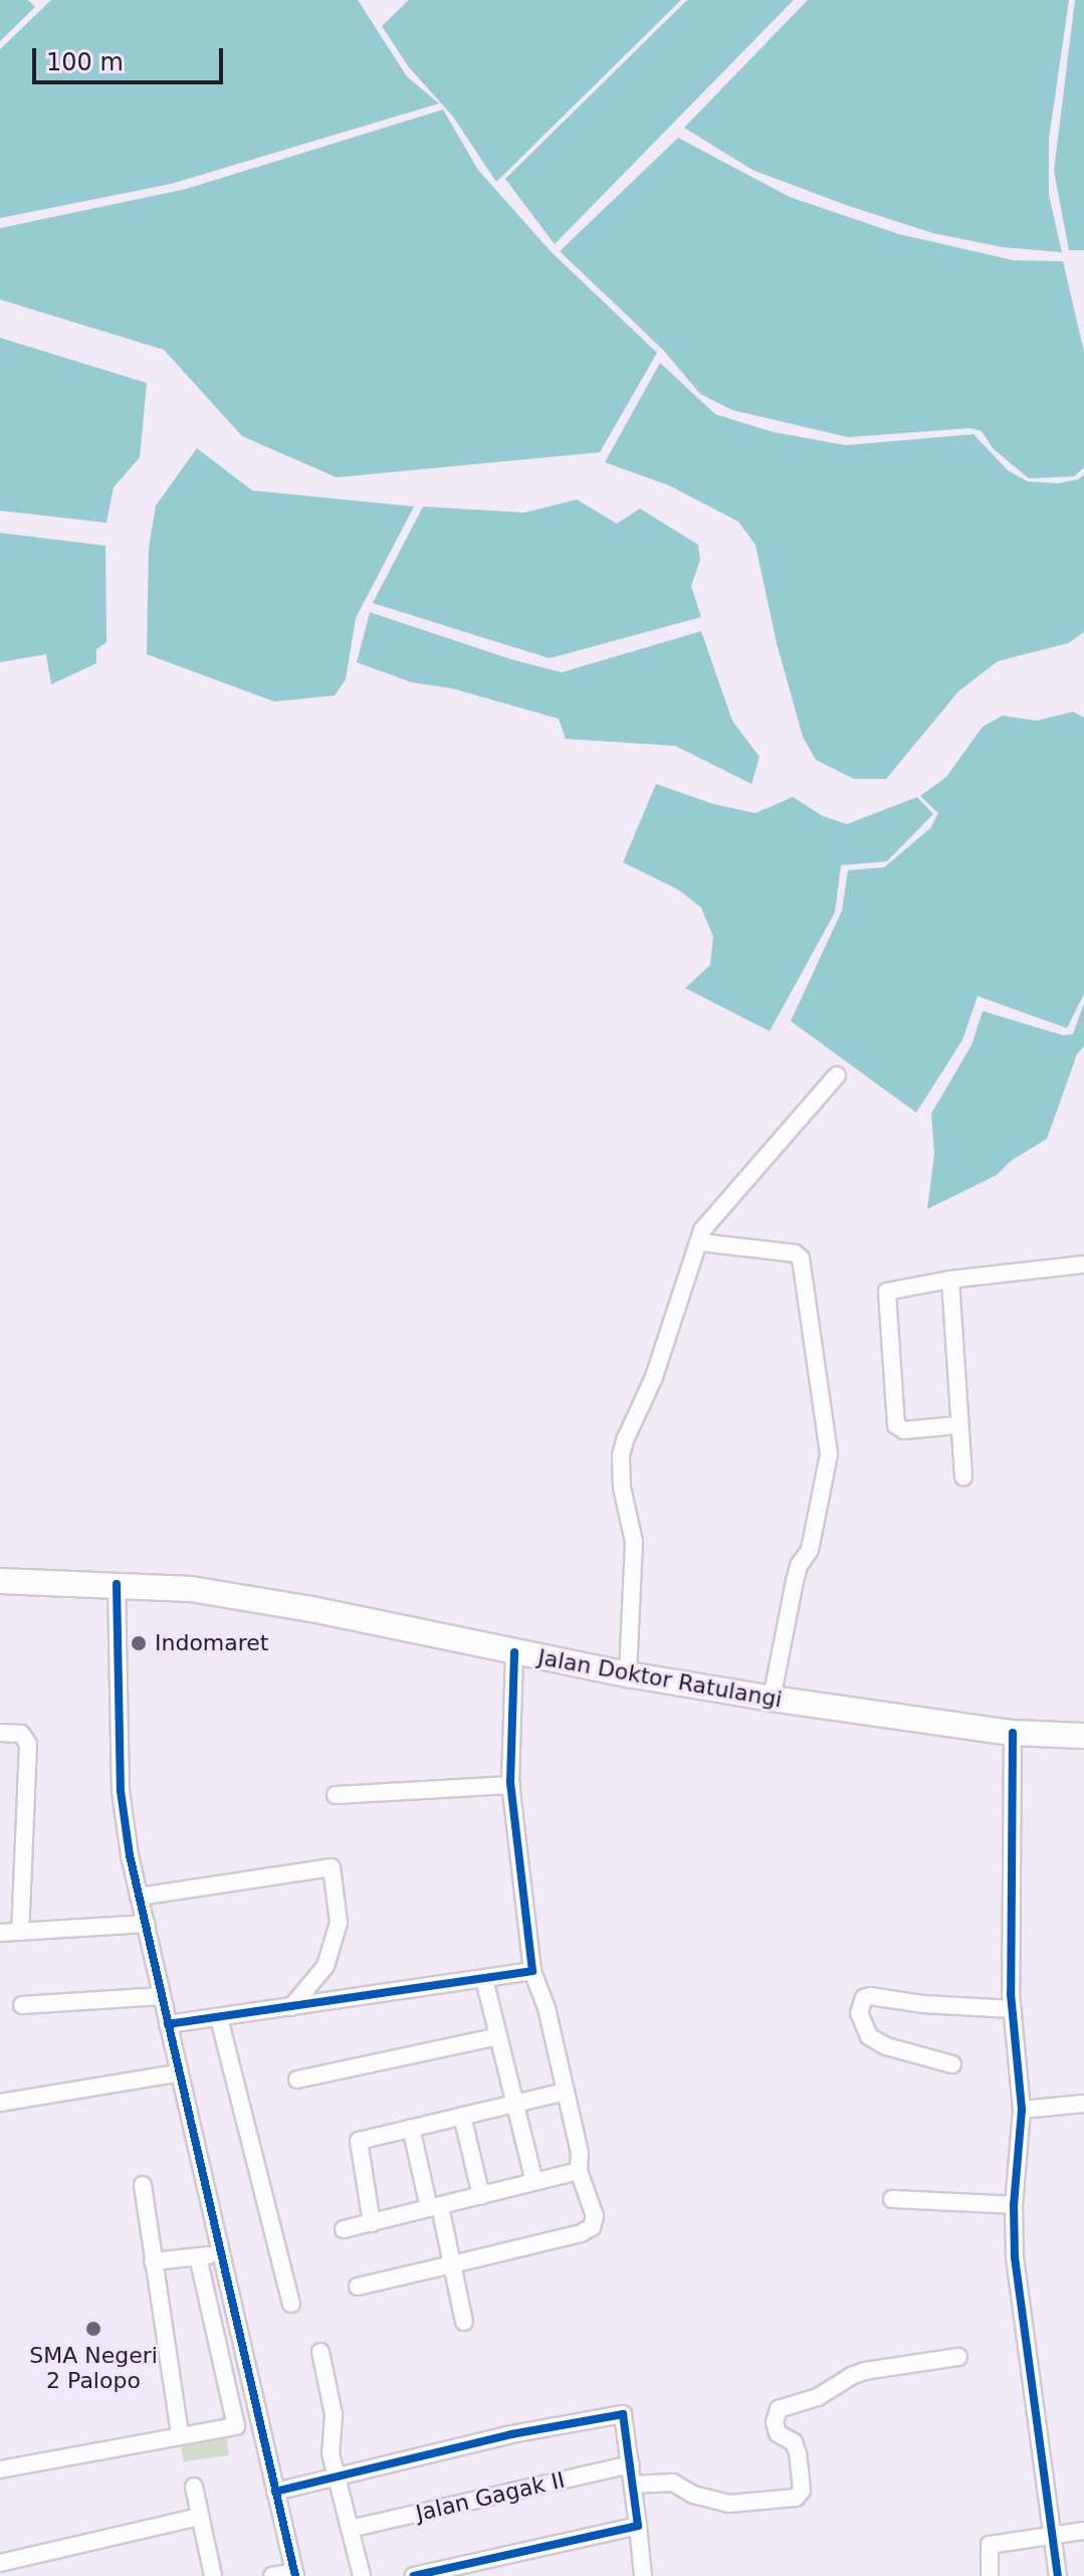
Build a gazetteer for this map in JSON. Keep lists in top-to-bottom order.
{
  "streets": {
    "highway": ["Jalan Doktor Ratulangi"],
    "street": ["Jalan Gagak II"]
  },
  "places": ["Indomaret", "SMA Negeri 2 Palopo"],
  "scale_bar": "100 m"
}
